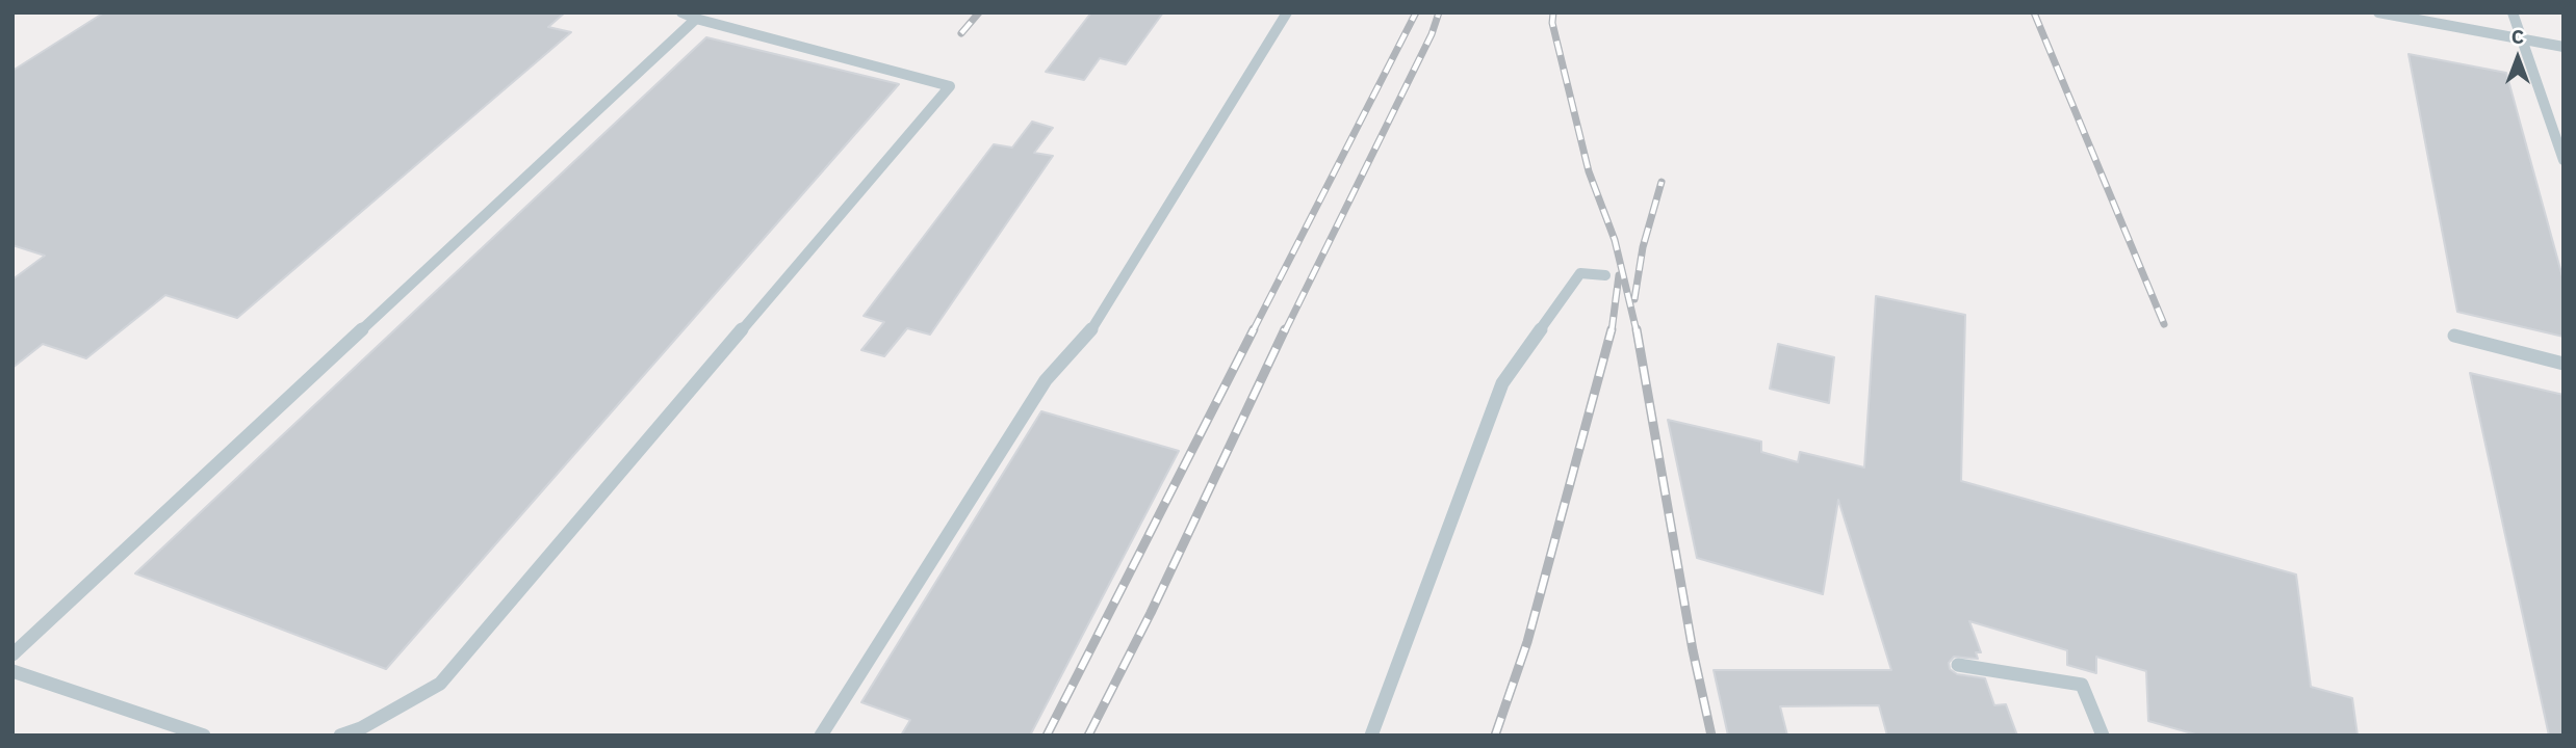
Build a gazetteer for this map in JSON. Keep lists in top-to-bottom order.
{
  "north": "top"
}
